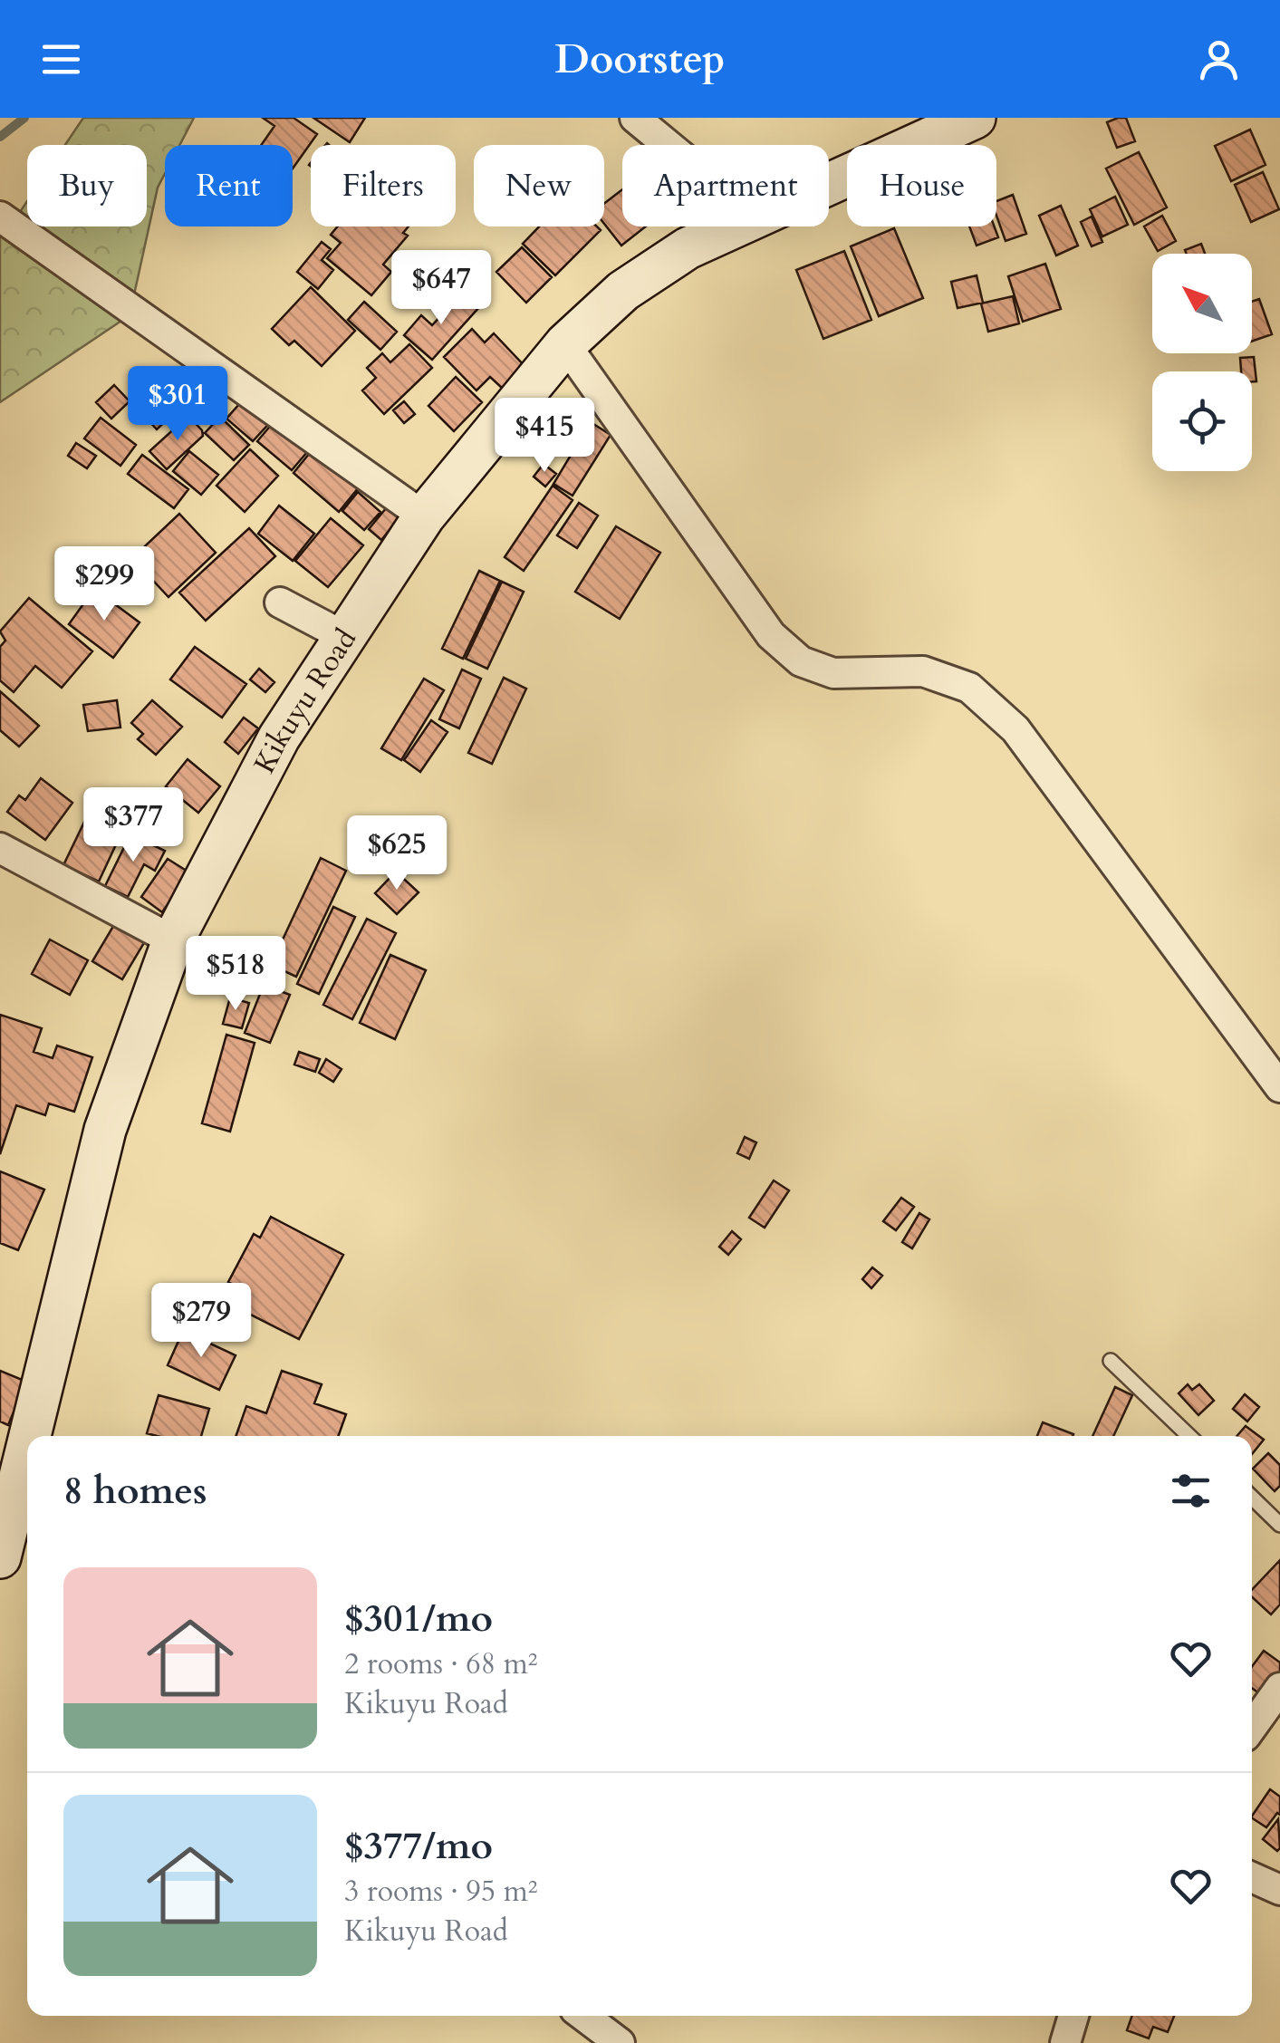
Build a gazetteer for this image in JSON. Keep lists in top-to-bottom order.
{
  "streets": {
    "main road": ["Kikuyu Road"]
  },
  "north": "top left",
  "page": {
    "header": "Doorstep",
    "chip": [
      "Buy",
      "Rent",
      "Filters",
      "New",
      "Apartment",
      "House"
    ],
    "price": [
      "$647",
      "$301",
      "$415",
      "$299",
      "$377",
      "$625",
      "$518",
      "$279"
    ],
    "heading": "8 homes",
    "list": [
      {
        "name": "$301/mo",
        "note": "2 rooms · 68 m² · Kikuyu Road"
      },
      {
        "name": "$377/mo",
        "note": "3 rooms · 95 m² · Kikuyu Road"
      }
    ]
  }
}
